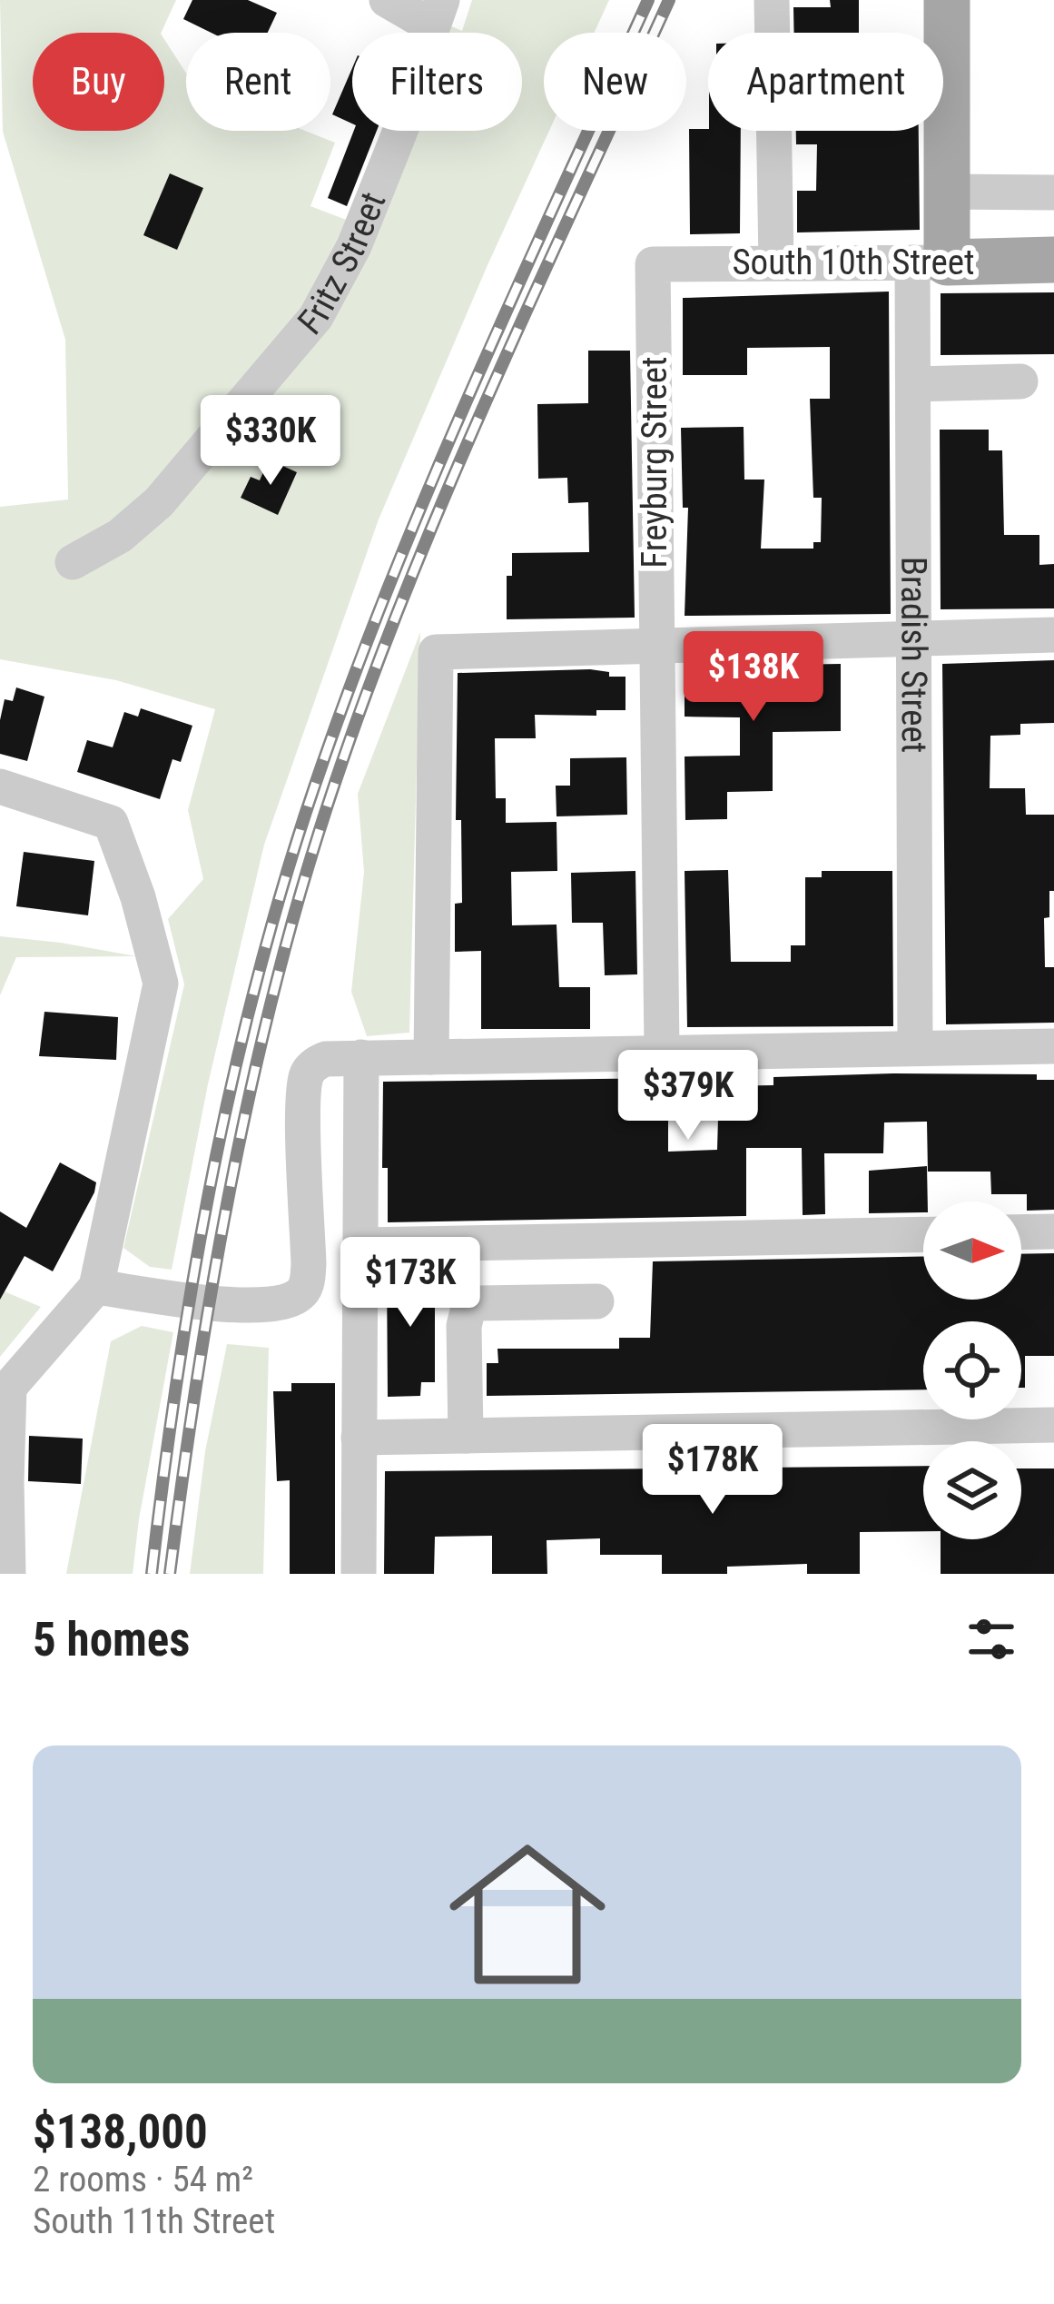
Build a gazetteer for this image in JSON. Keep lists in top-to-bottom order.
{
  "streets": {
    "main road": ["South 10th Street"],
    "street": ["Fritz Street", "Freyburg Street", "Bradish Street"]
  },
  "crossings": [
    ["South 10th Street", "Freyburg Street"],
    ["South 10th Street", "Bradish Street"]
  ],
  "north": "right",
  "page": {
    "chip": [
      "Buy",
      "Rent",
      "Filters",
      "New",
      "Apartment"
    ],
    "price": [
      "$330K",
      "$138K",
      "$379K",
      "$173K",
      "$178K"
    ],
    "heading": "5 homes",
    "list": [
      {
        "name": "$138,000",
        "note": "2 rooms · 54 m² · South 11th Street"
      }
    ]
  }
}
